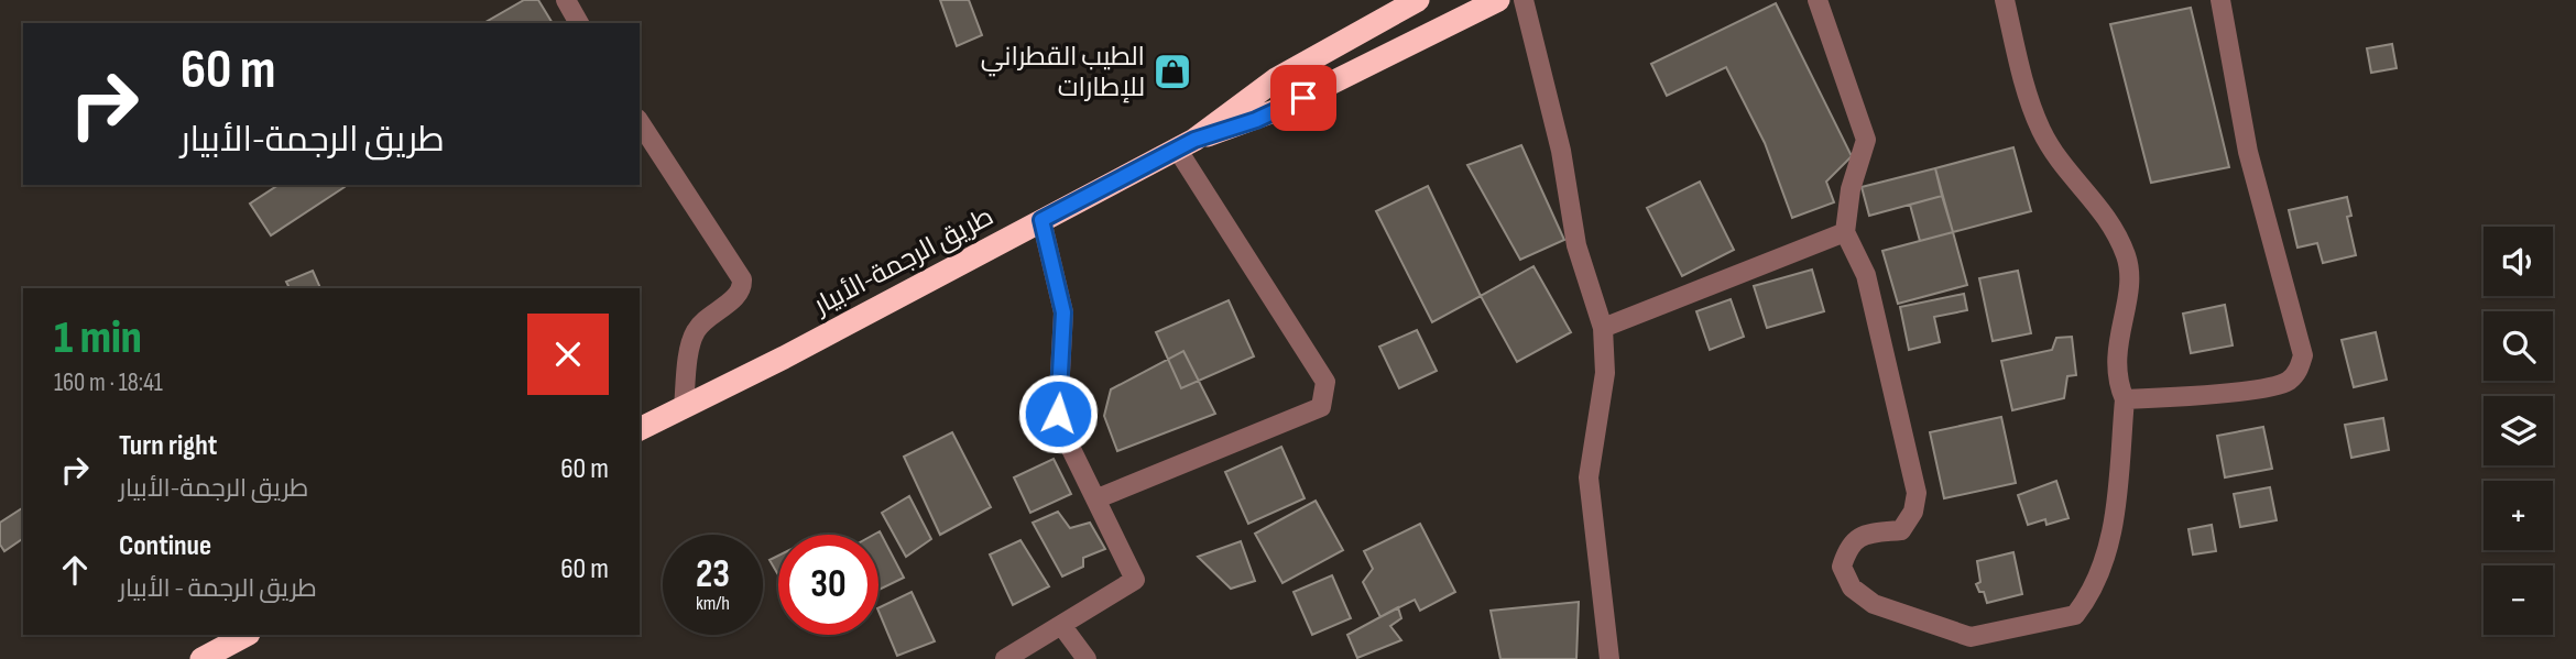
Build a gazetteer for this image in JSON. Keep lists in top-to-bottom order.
{
  "streets": {
    "highway": ["طريق الرجمة-الأبيار"]
  },
  "places": {
    "shop": ["الطيب القطراني للإطارات"]
  },
  "page": {
    "turn": ["60 m", "طريق الرجمة-الأبيار"],
    "map_buttons": ["+", "−"],
    "heading": ["1 min", "160 m · 18:41"],
    "list": [
      {
        "name": "Turn right",
        "note": "طريق الرجمة-الأبيار",
        "value": "60 m"
      },
      {
        "name": "Continue",
        "note": "طريق الرجمة - الأبيار",
        "value": "60 m"
      }
    ],
    "speed": "23 km/h",
    "limit": "30"
  }
}
